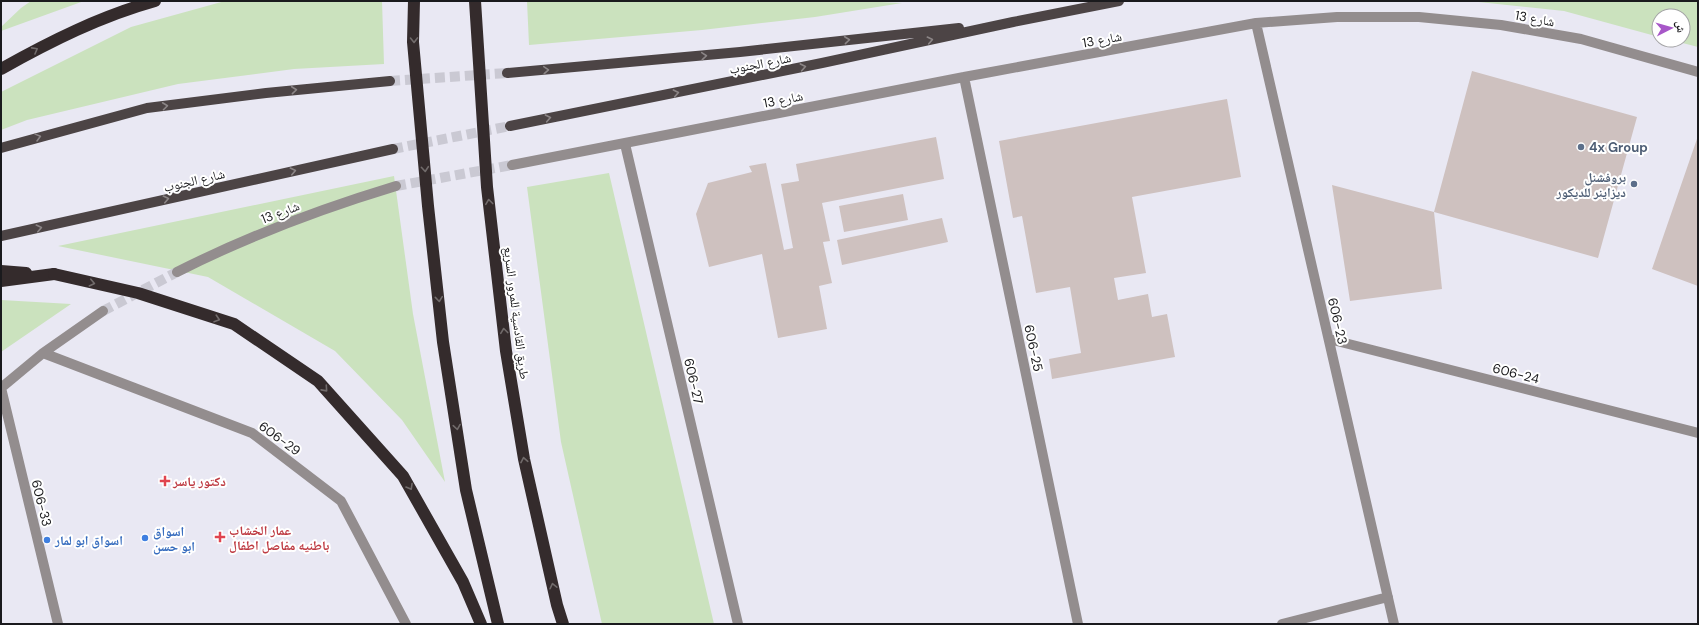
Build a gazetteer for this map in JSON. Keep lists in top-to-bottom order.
{
  "streets": {
    "highway": ["طريق القادسية للمرور السريع"],
    "main road": ["شارع الجنوب"],
    "street": [
      "شارع 13",
      "606-23",
      "606-25",
      "606-24",
      "606-27",
      "606-29",
      "606-33"
    ]
  },
  "crossings": [
    ["شارع 13", "606-23"],
    ["شارع 13", "606-25"],
    ["شارع 13", "606-27"],
    ["606-23", "606-24"]
  ],
  "one_way": ["شارع الجنوب"],
  "places": {
    "other": [
      "4x Group",
      "بروفشنل ديزاينر للديكور",
      "اسواق ابو حسن",
      "اسواق ابو لمار"
    ],
    "health": ["دكتور ياسر", "عمار الخشاب باطنيه مفاصل اطفال"]
  },
  "north": "right"
}
